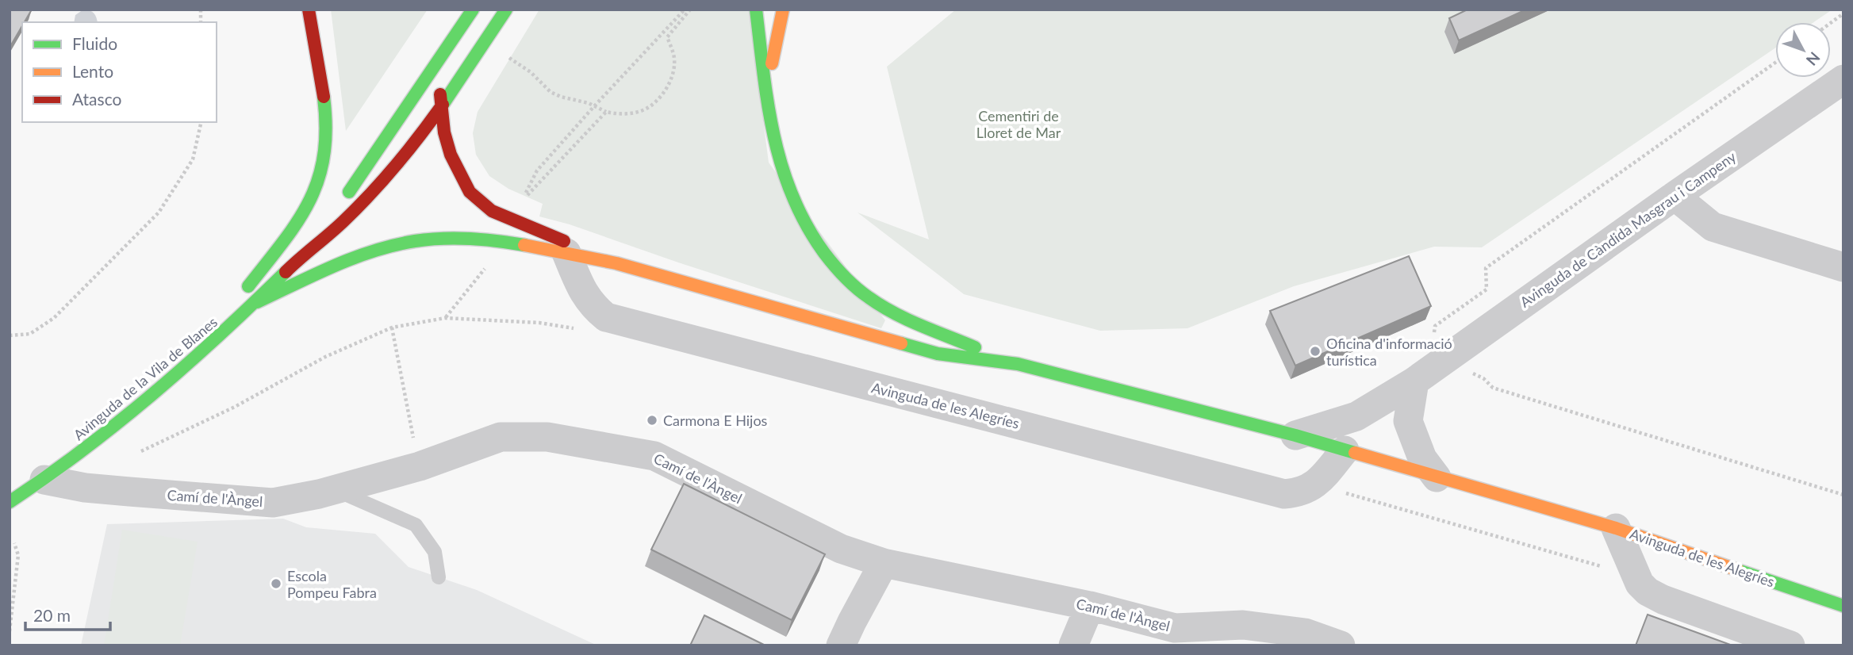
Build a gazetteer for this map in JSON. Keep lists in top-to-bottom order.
{
  "streets": {
    "main road": ["Avinguda de la Vila de Blanes", "Avinguda de les Alegríes"],
    "street": ["Avinguda de Càndida Masgrau i Campeny", "Camí de l'Àngel"]
  },
  "crossings": [
    ["Avinguda de la Vila de Blanes", "Camí de l'Àngel"]
  ],
  "parks": ["Cementiri de Lloret de Mar"],
  "places": ["Oficina d'informació turística", "Carmona E Hijos", "Escola Pompeu Fabra"],
  "legend": ["Fluido", "Lento", "Atasco"],
  "scale_bar": "20 m",
  "north": "bottom right"
}
